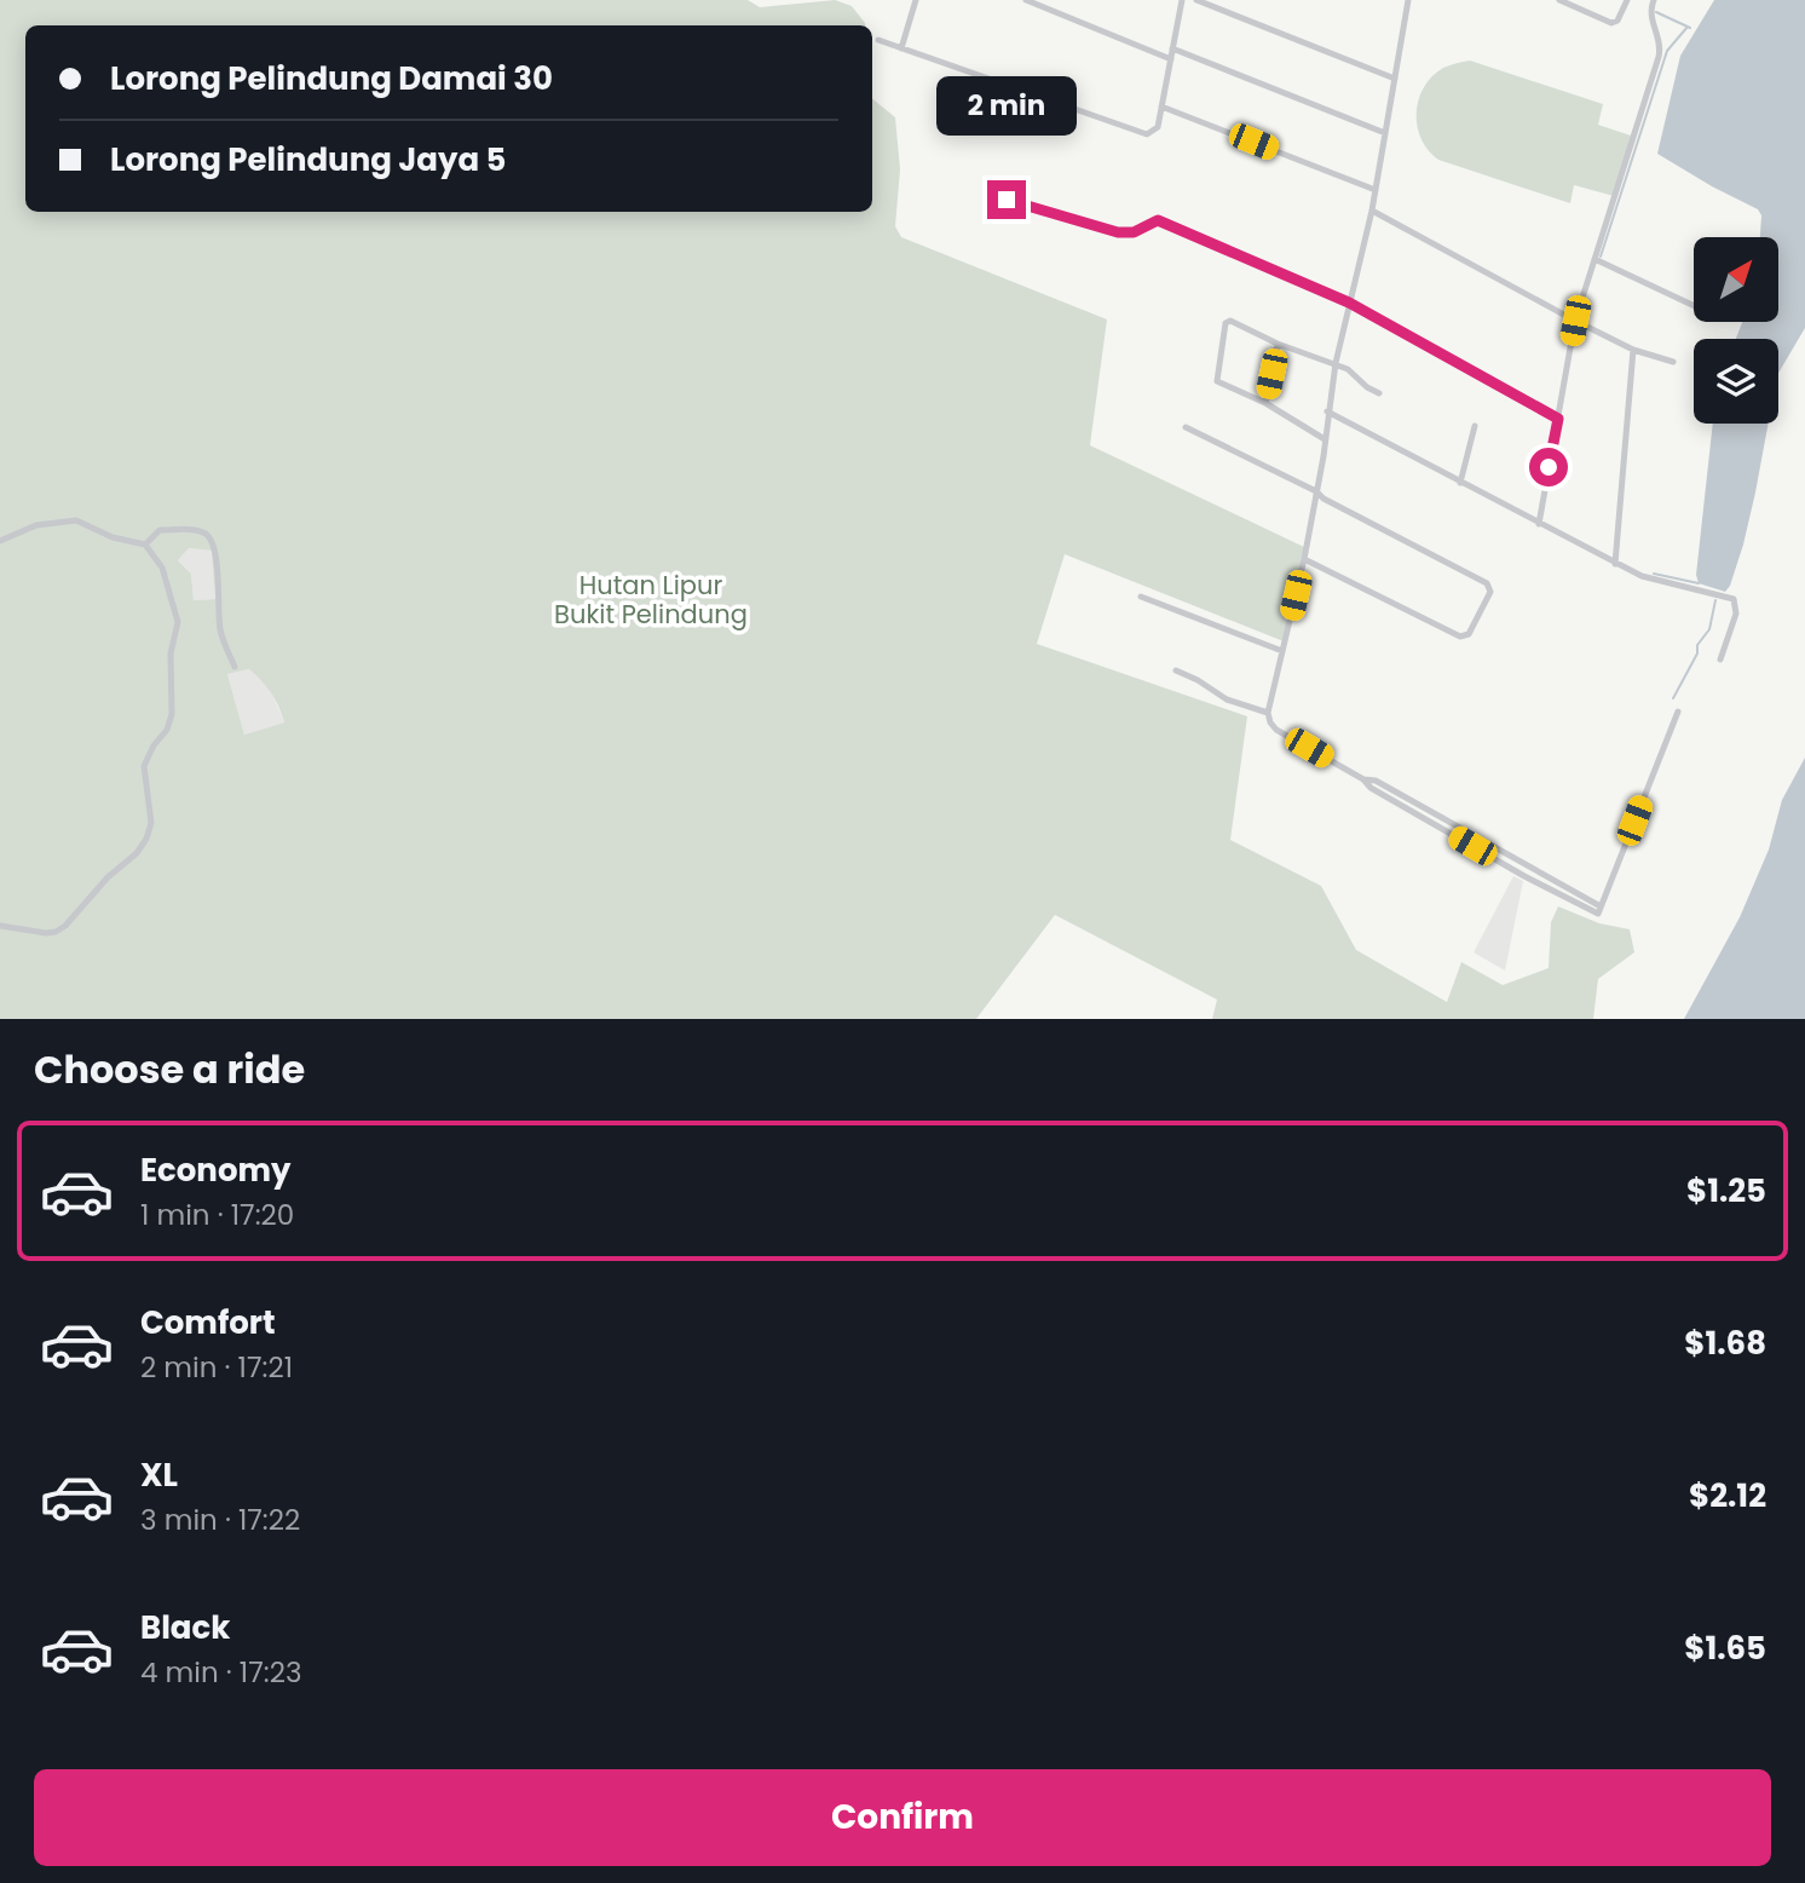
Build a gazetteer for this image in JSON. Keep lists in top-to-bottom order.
{
  "parks": ["Hutan Lipur Bukit Pelindung"],
  "north": "top right",
  "page": {
    "banner": ["Lorong Pelindung Damai 30", "Lorong Pelindung Jaya 5"],
    "bubble": "2 min",
    "heading": "Choose a ride",
    "list": [
      {
        "name": "Economy",
        "note": "1 min · 17:20",
        "value": "$1.25"
      },
      {
        "name": "Comfort",
        "note": "2 min · 17:21",
        "value": "$1.68"
      },
      {
        "name": "XL",
        "note": "3 min · 17:22",
        "value": "$2.12"
      },
      {
        "name": "Black",
        "note": "4 min · 17:23",
        "value": "$1.65"
      }
    ],
    "buttons": "Confirm"
  }
}
